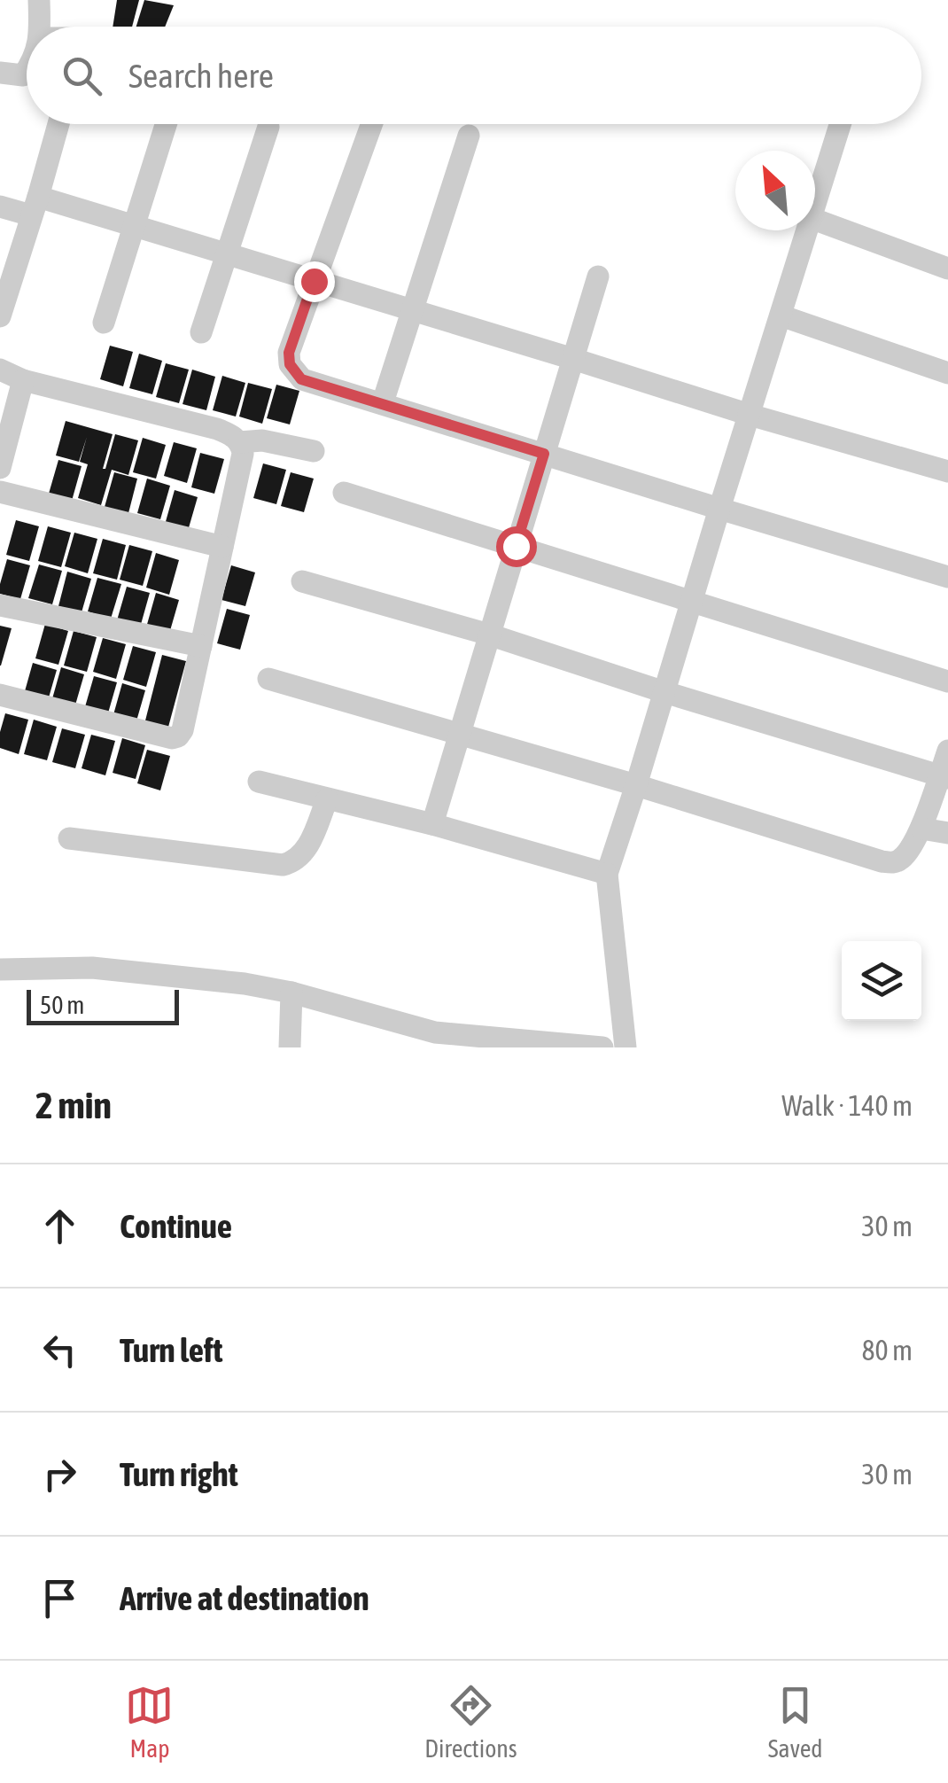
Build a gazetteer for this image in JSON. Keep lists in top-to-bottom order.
{
  "scale_bar": "50 m",
  "north": "top left",
  "page": {
    "search": "Search here",
    "scale": "50 m",
    "heading": ["2 min", "Walk · 140 m"],
    "list": [
      ["Continue", "30 m"],
      ["Turn left", "80 m"],
      ["Turn right", "30 m"],
      "Arrive at destination"
    ],
    "nav": ["Map", "Directions", "Saved"]
  }
}
